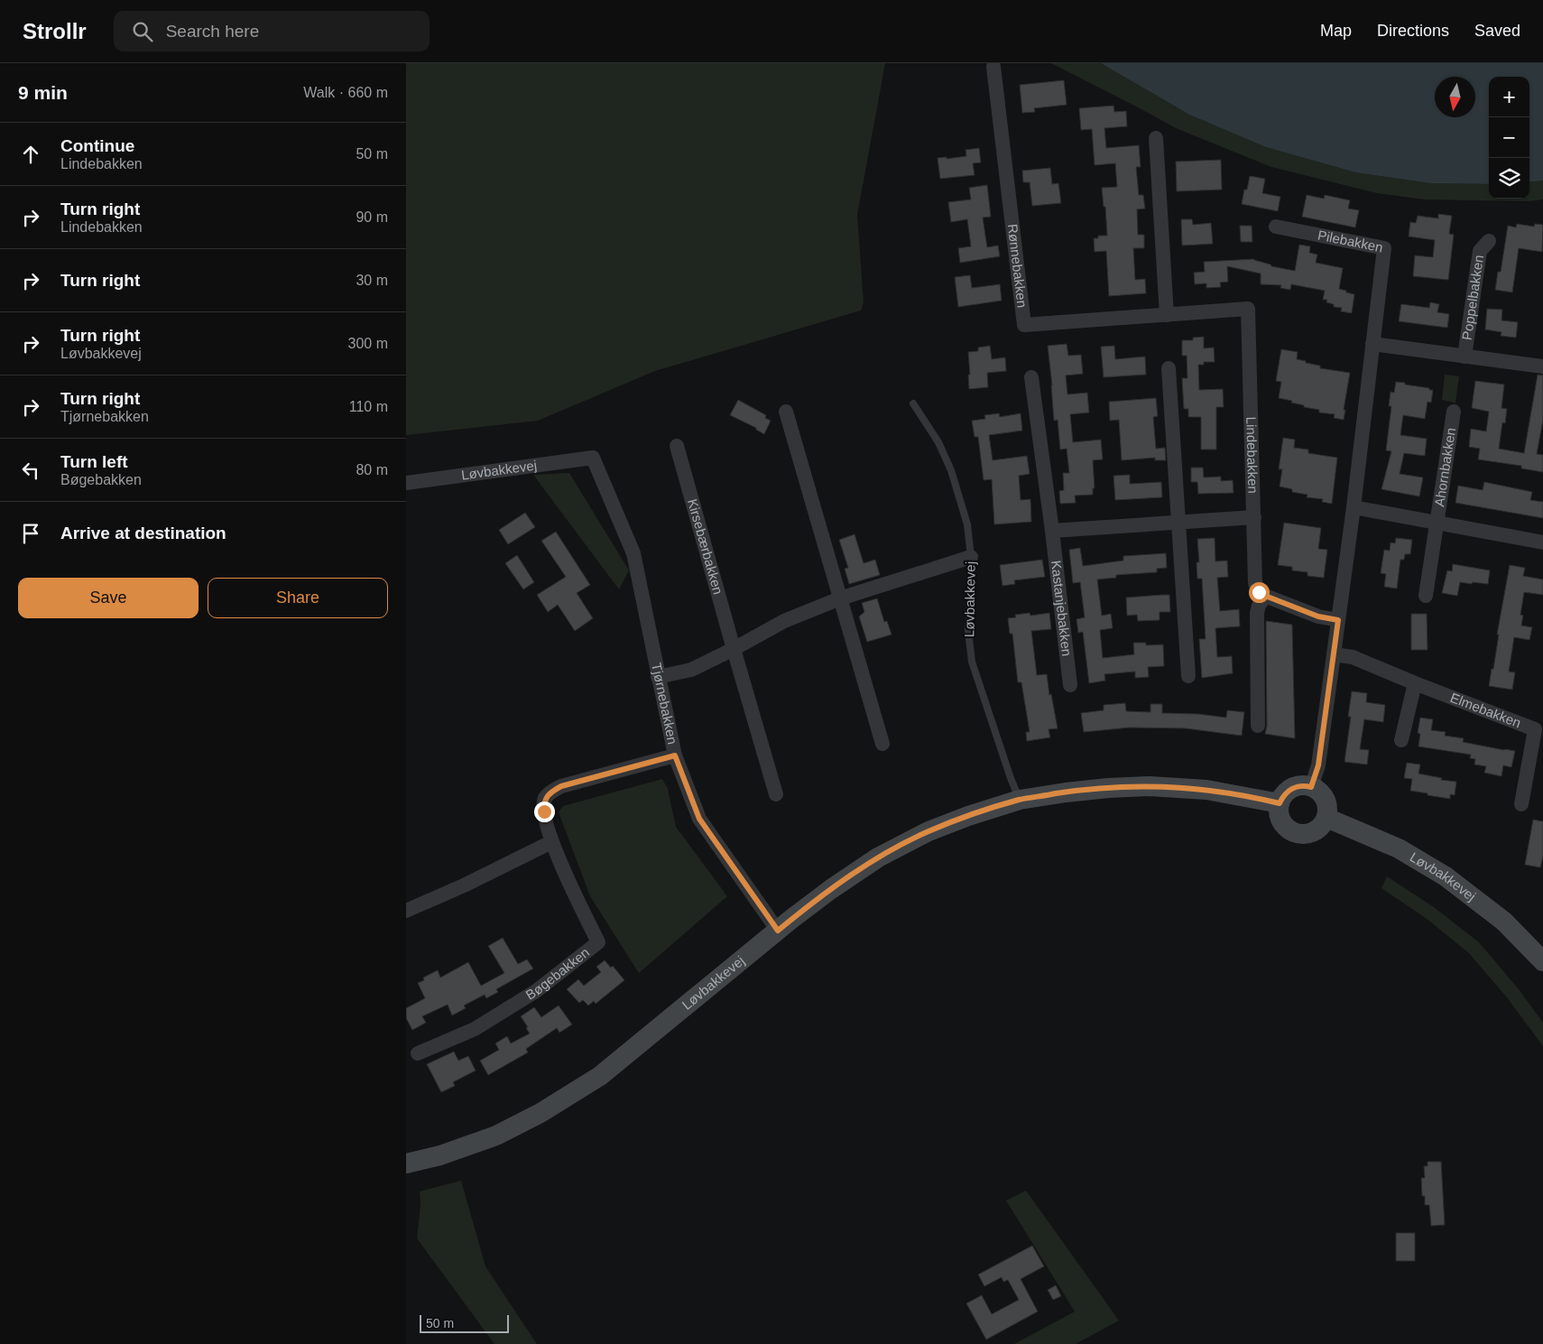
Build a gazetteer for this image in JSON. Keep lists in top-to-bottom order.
{
  "streets": {
    "street": [
      "Pilebakken",
      "Rønnebakken",
      "Poppelbakken",
      "Lindebakken",
      "Ahornbakken",
      "Løvbakkevej",
      "Kirsebærbakken",
      "Kastanjebakken",
      "Tjørnebakken",
      "Elmebakken",
      "Bøgebakken"
    ]
  },
  "crossings": [
    ["Pilebakken", "Poppelbakken"],
    ["Rønnebakken", "Lindebakken"],
    ["Løvbakkevej", "Tjørnebakken"],
    ["Tjørnebakken", "Bøgebakken"]
  ],
  "scale_bar": "50 m",
  "north": "bottom",
  "page": {
    "header": "Strollr",
    "search": "Search here",
    "nav": ["Map", "Directions", "Saved"],
    "heading": ["9 min", "Walk · 660 m"],
    "map_buttons": ["+", "−"],
    "list": [
      ["Continue", "Lindebakken", "50 m"],
      ["Turn right", "Lindebakken", "90 m"],
      ["Turn right", "30 m"],
      ["Turn right", "Løvbakkevej", "300 m"],
      ["Turn right", "Tjørnebakken", "110 m"],
      ["Turn left", "Bøgebakken", "80 m"],
      "Arrive at destination"
    ],
    "buttons": ["Save", "Share"],
    "scale": "50 m"
  }
}
